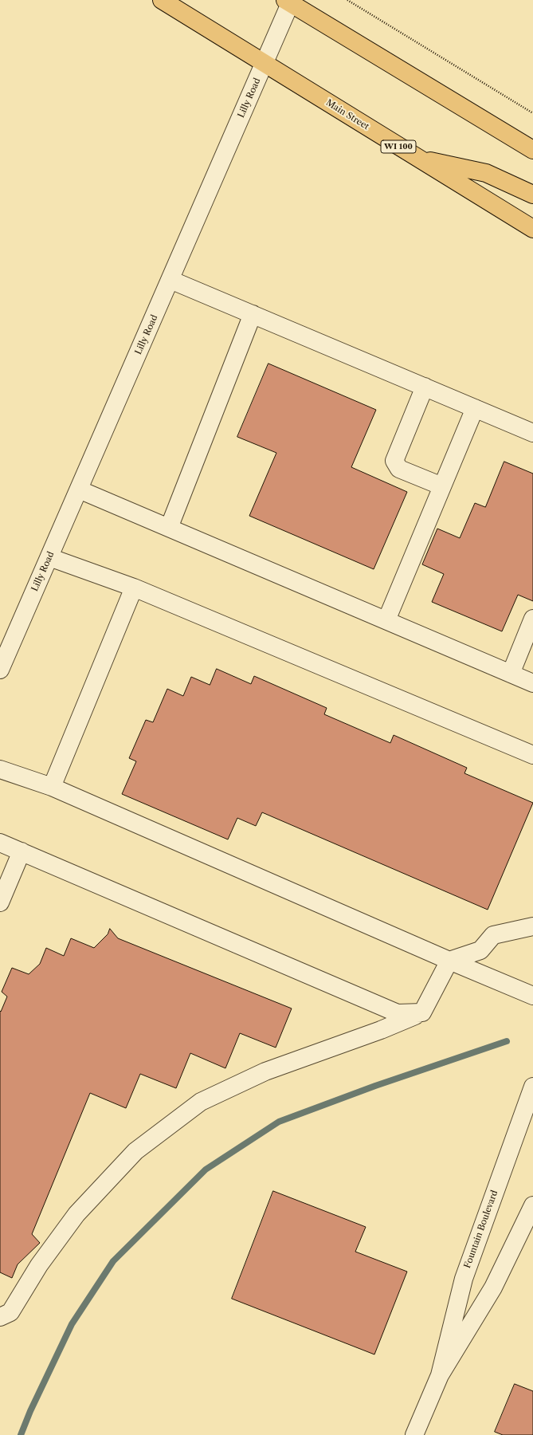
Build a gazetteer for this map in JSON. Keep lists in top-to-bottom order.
{
  "streets": {
    "main road": ["Main Street", "WI 100"],
    "street": ["Lilly Road", "Fountain Boulevard"]
  },
  "crossings": [
    ["Lilly Road", "Main Street"]
  ]
}
